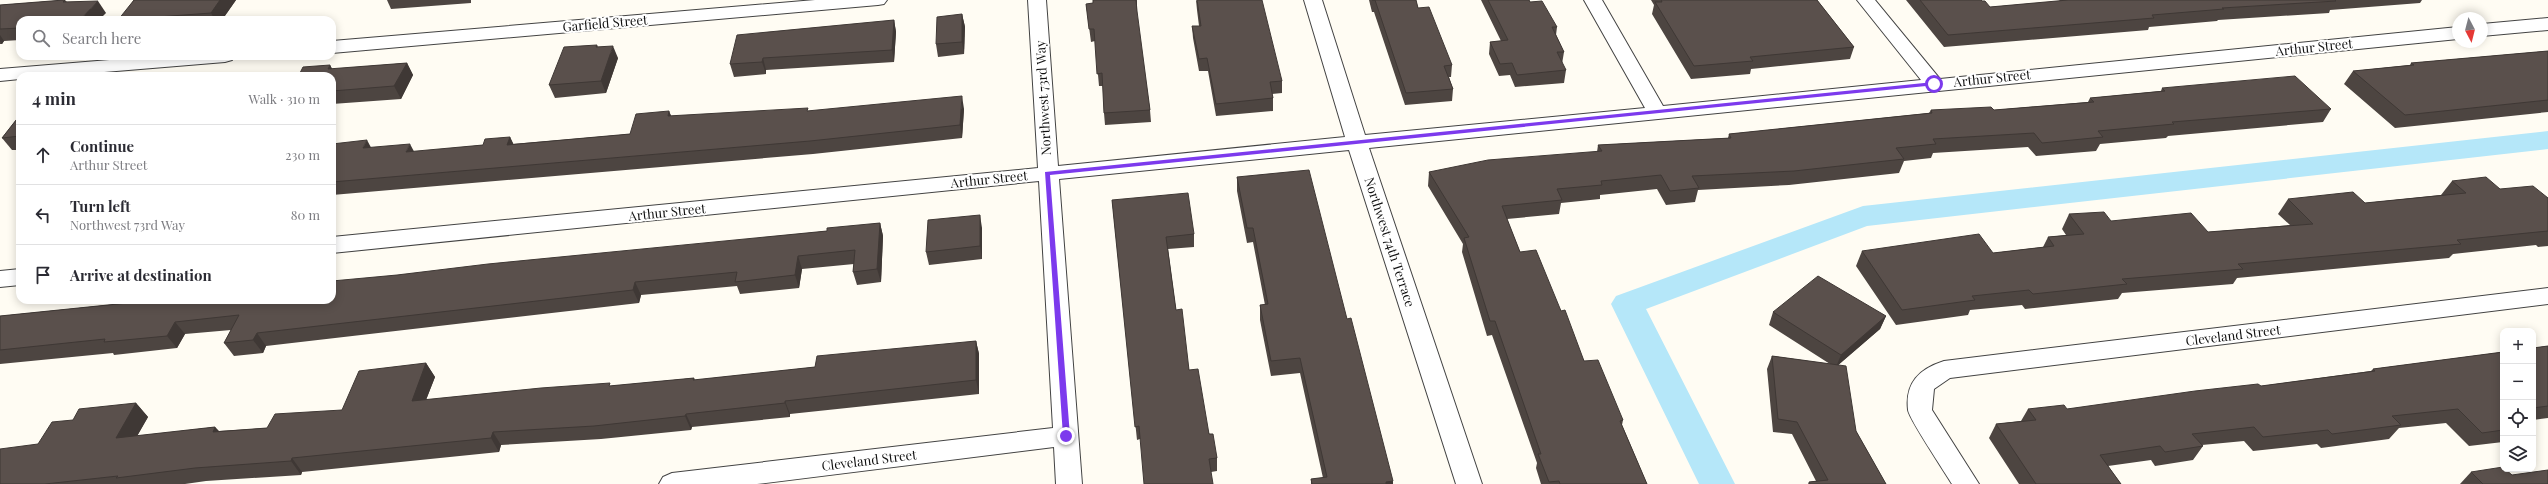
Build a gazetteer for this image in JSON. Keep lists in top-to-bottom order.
{
  "streets": {
    "street": [
      "Garfield Street",
      "Arthur Street",
      "Northwest 73rd Way",
      "Northwest 74th Terrace",
      "Cleveland Street"
    ]
  },
  "crossings": [
    ["Arthur Street", "Northwest 73rd Way"],
    ["Arthur Street", "Northwest 74th Terrace"],
    ["Northwest 73rd Way", "Cleveland Street"]
  ],
  "north": "bottom",
  "page": {
    "search": "Search here",
    "heading": ["4 min", "Walk · 310 m"],
    "list": [
      ["Continue", "Arthur Street", "230 m"],
      ["Turn left", "Northwest 73rd Way", "80 m"],
      "Arrive at destination"
    ],
    "map_buttons": ["+", "−"]
  }
}
